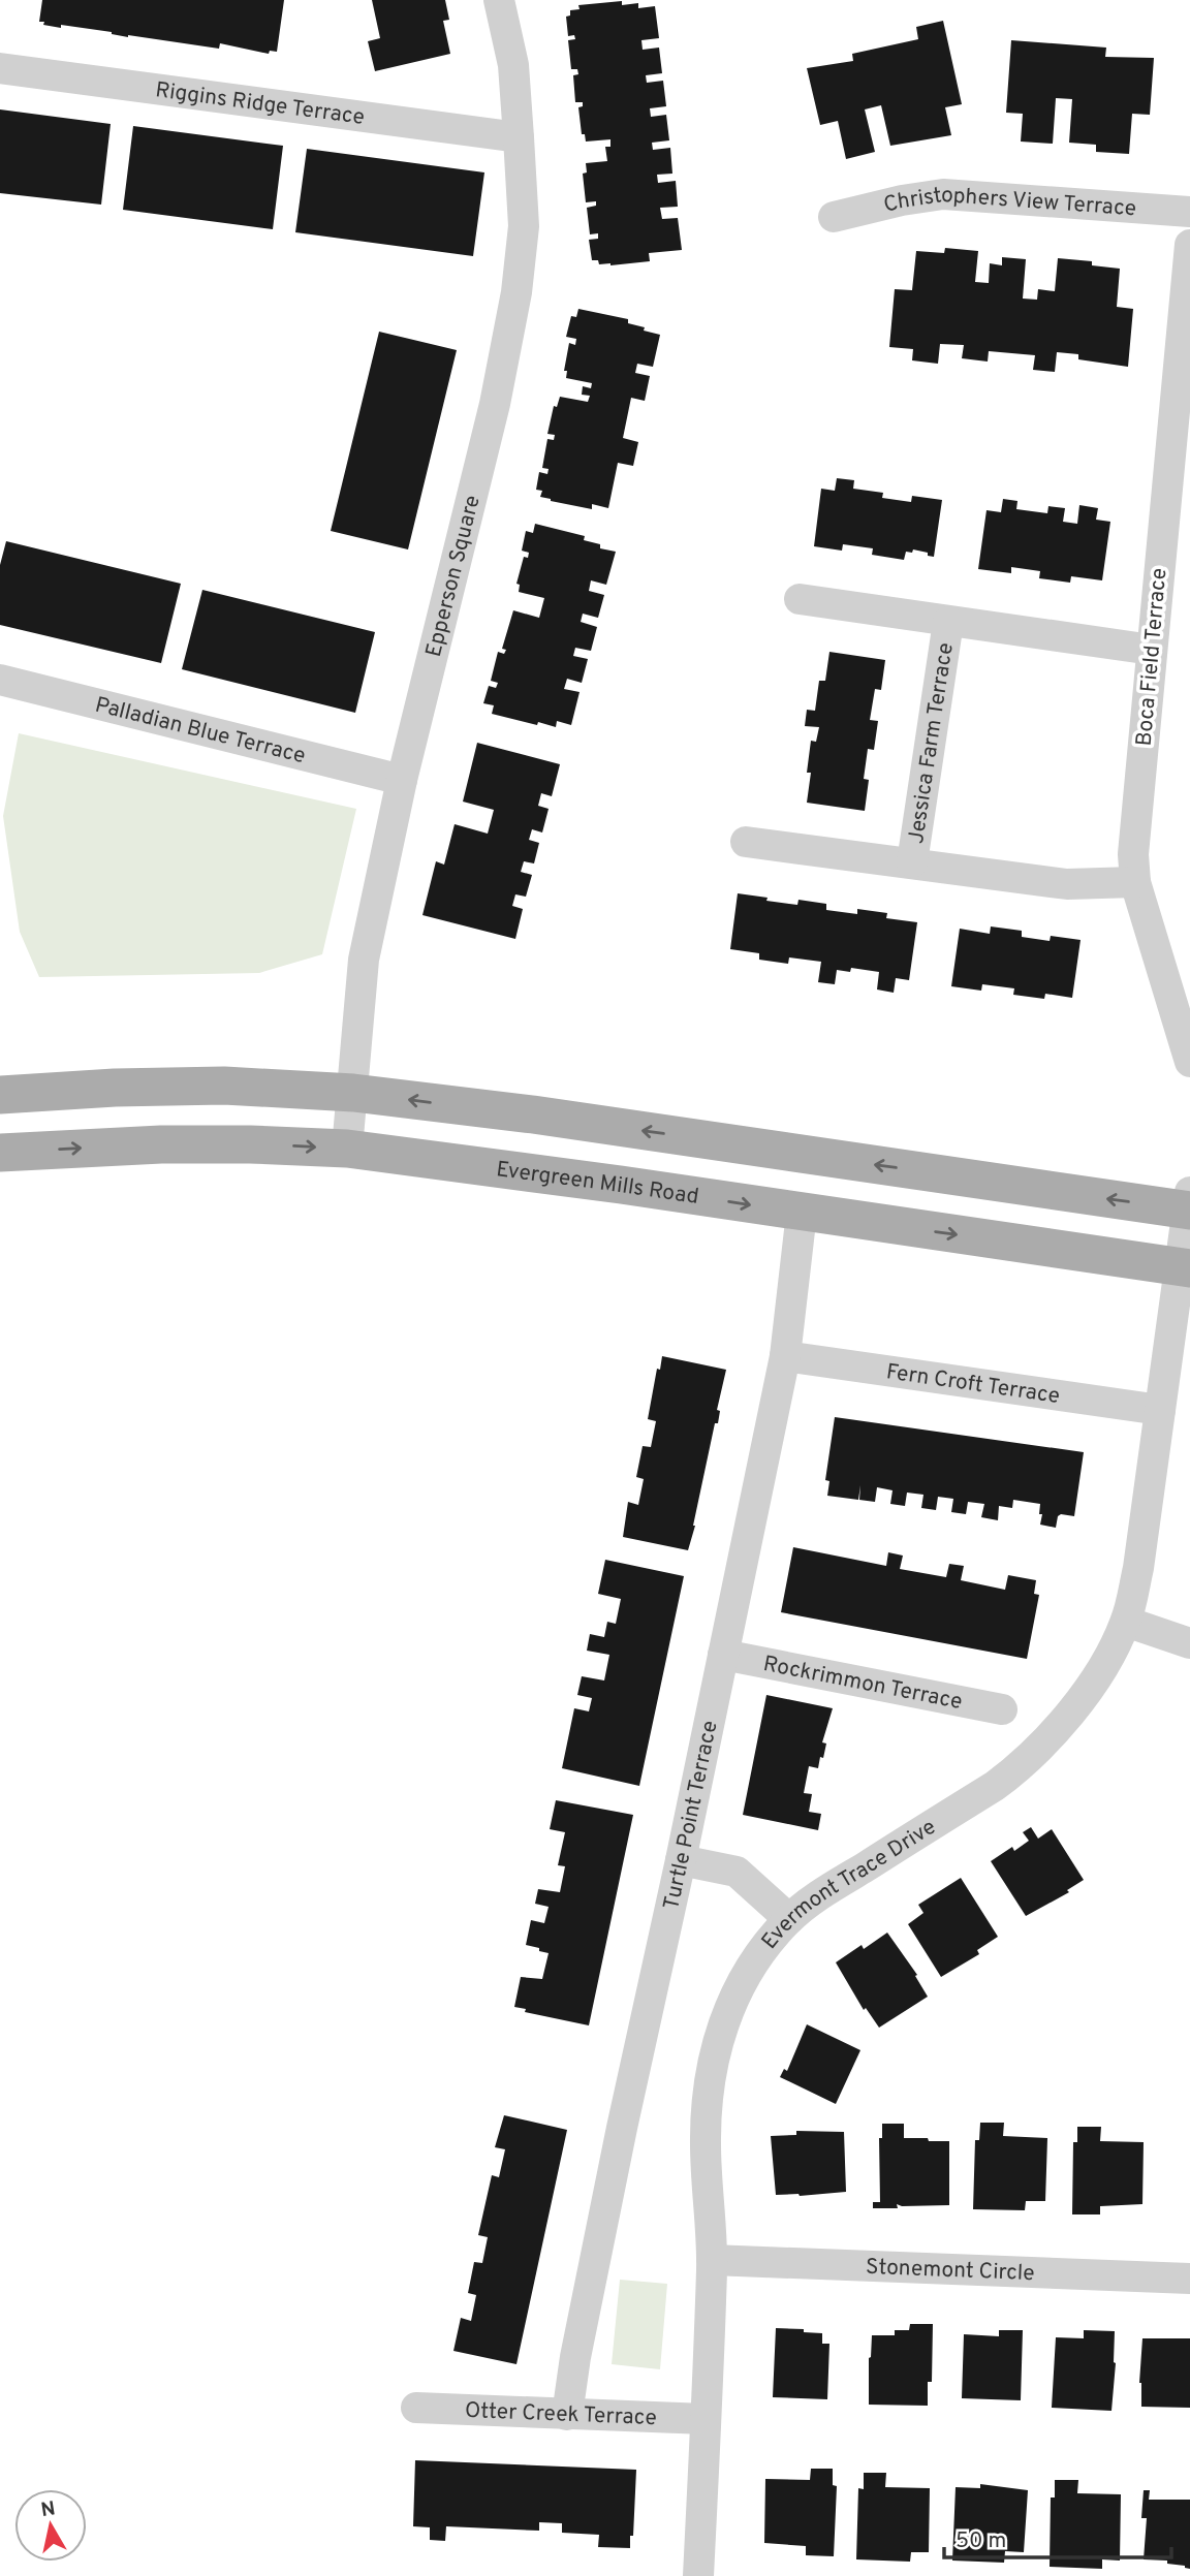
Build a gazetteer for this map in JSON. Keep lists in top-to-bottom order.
{
  "streets": {
    "main road": ["Evergreen Mills Road"],
    "street": [
      "Riggins Ridge Terrace",
      "Christophers View Terrace",
      "Epperson Square",
      "Boca Field Terrace",
      "Palladian Blue Terrace",
      "Jessica Farm Terrace",
      "Fern Croft Terrace",
      "Rockrimmon Terrace",
      "Turtle Point Terrace",
      "Evermont Trace Drive",
      "Stonemont Circle",
      "Otter Creek Terrace"
    ]
  },
  "crossings": [
    ["Riggins Ridge Terrace", "Epperson Square"],
    ["Epperson Square", "Palladian Blue Terrace"],
    ["Epperson Square", "Evergreen Mills Road"],
    ["Boca Field Terrace", "Jessica Farm Terrace"],
    ["Evergreen Mills Road", "Turtle Point Terrace"],
    ["Evergreen Mills Road", "Evermont Trace Drive"],
    ["Fern Croft Terrace", "Turtle Point Terrace"],
    ["Fern Croft Terrace", "Evermont Trace Drive"],
    ["Rockrimmon Terrace", "Turtle Point Terrace"],
    ["Turtle Point Terrace", "Otter Creek Terrace"],
    ["Evermont Trace Drive", "Stonemont Circle"],
    ["Evermont Trace Drive", "Otter Creek Terrace"]
  ],
  "scale_bar": "50 m",
  "north": "top"
}
